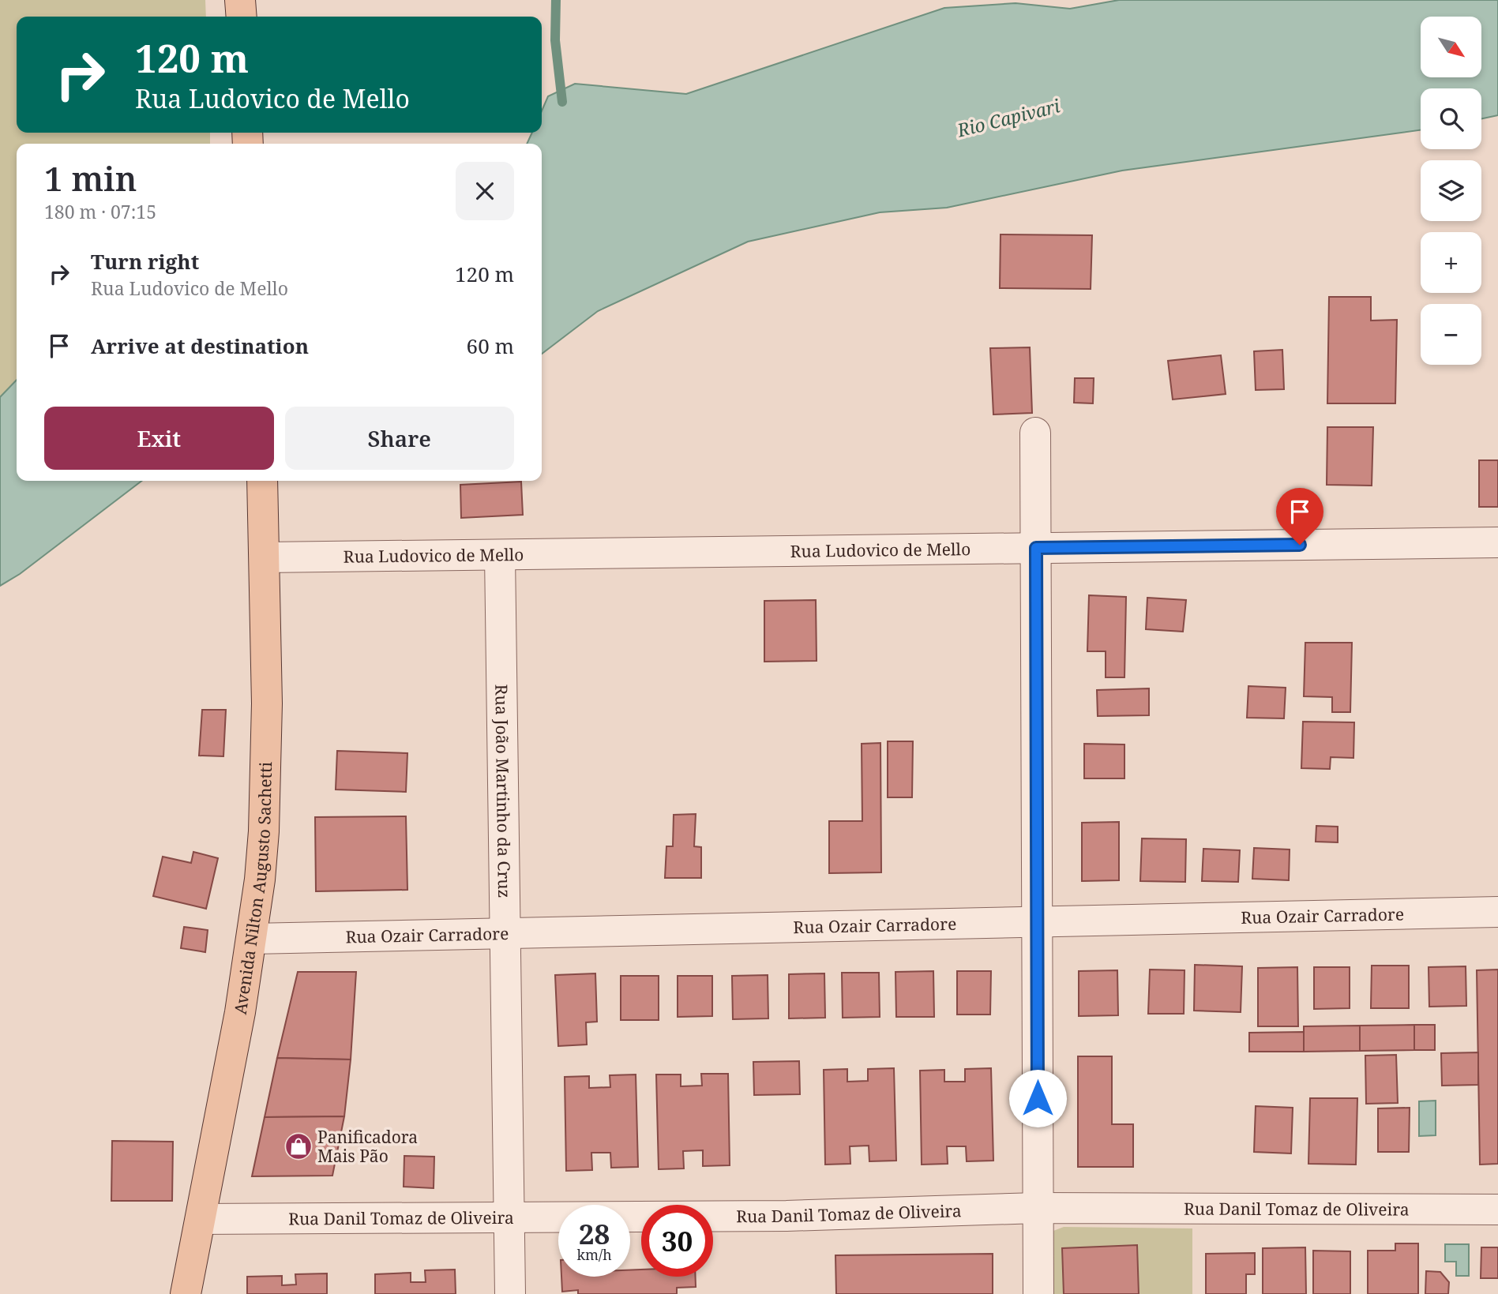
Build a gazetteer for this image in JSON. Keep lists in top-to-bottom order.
{
  "streets": {
    "main road": ["Avenida Nilton Augusto Sachetti"],
    "street": [
      "Rua Ludovico de Mello",
      "Rua João Martinho da Cruz",
      "Rua Ozair Carradore",
      "Rua Danil Tomaz de Oliveira"
    ]
  },
  "crossings": [
    ["Rua Ludovico de Mello", "Rua João Martinho da Cruz"],
    ["Rua Ludovico de Mello", "Avenida Nilton Augusto Sachetti"],
    ["Rua João Martinho da Cruz", "Rua Ozair Carradore"],
    ["Rua João Martinho da Cruz", "Rua Danil Tomaz de Oliveira"],
    ["Avenida Nilton Augusto Sachetti", "Rua Ozair Carradore"],
    ["Avenida Nilton Augusto Sachetti", "Rua Danil Tomaz de Oliveira"]
  ],
  "water": ["Rio Capivari"],
  "places": {
    "shop": ["Panificadora Mais Pão"]
  },
  "north": "bottom right",
  "page": {
    "map_buttons": ["+", "−"],
    "turn": ["120 m", "Rua Ludovico de Mello"],
    "heading": ["1 min", "180 m · 07:15"],
    "list": [
      {
        "name": "Turn right",
        "note": "Rua Ludovico de Mello",
        "value": "120 m"
      },
      {
        "name": "Arrive at destination",
        "value": "60 m"
      }
    ],
    "buttons": ["Exit", "Share"],
    "speed": "28 km/h",
    "limit": "30"
  }
}
